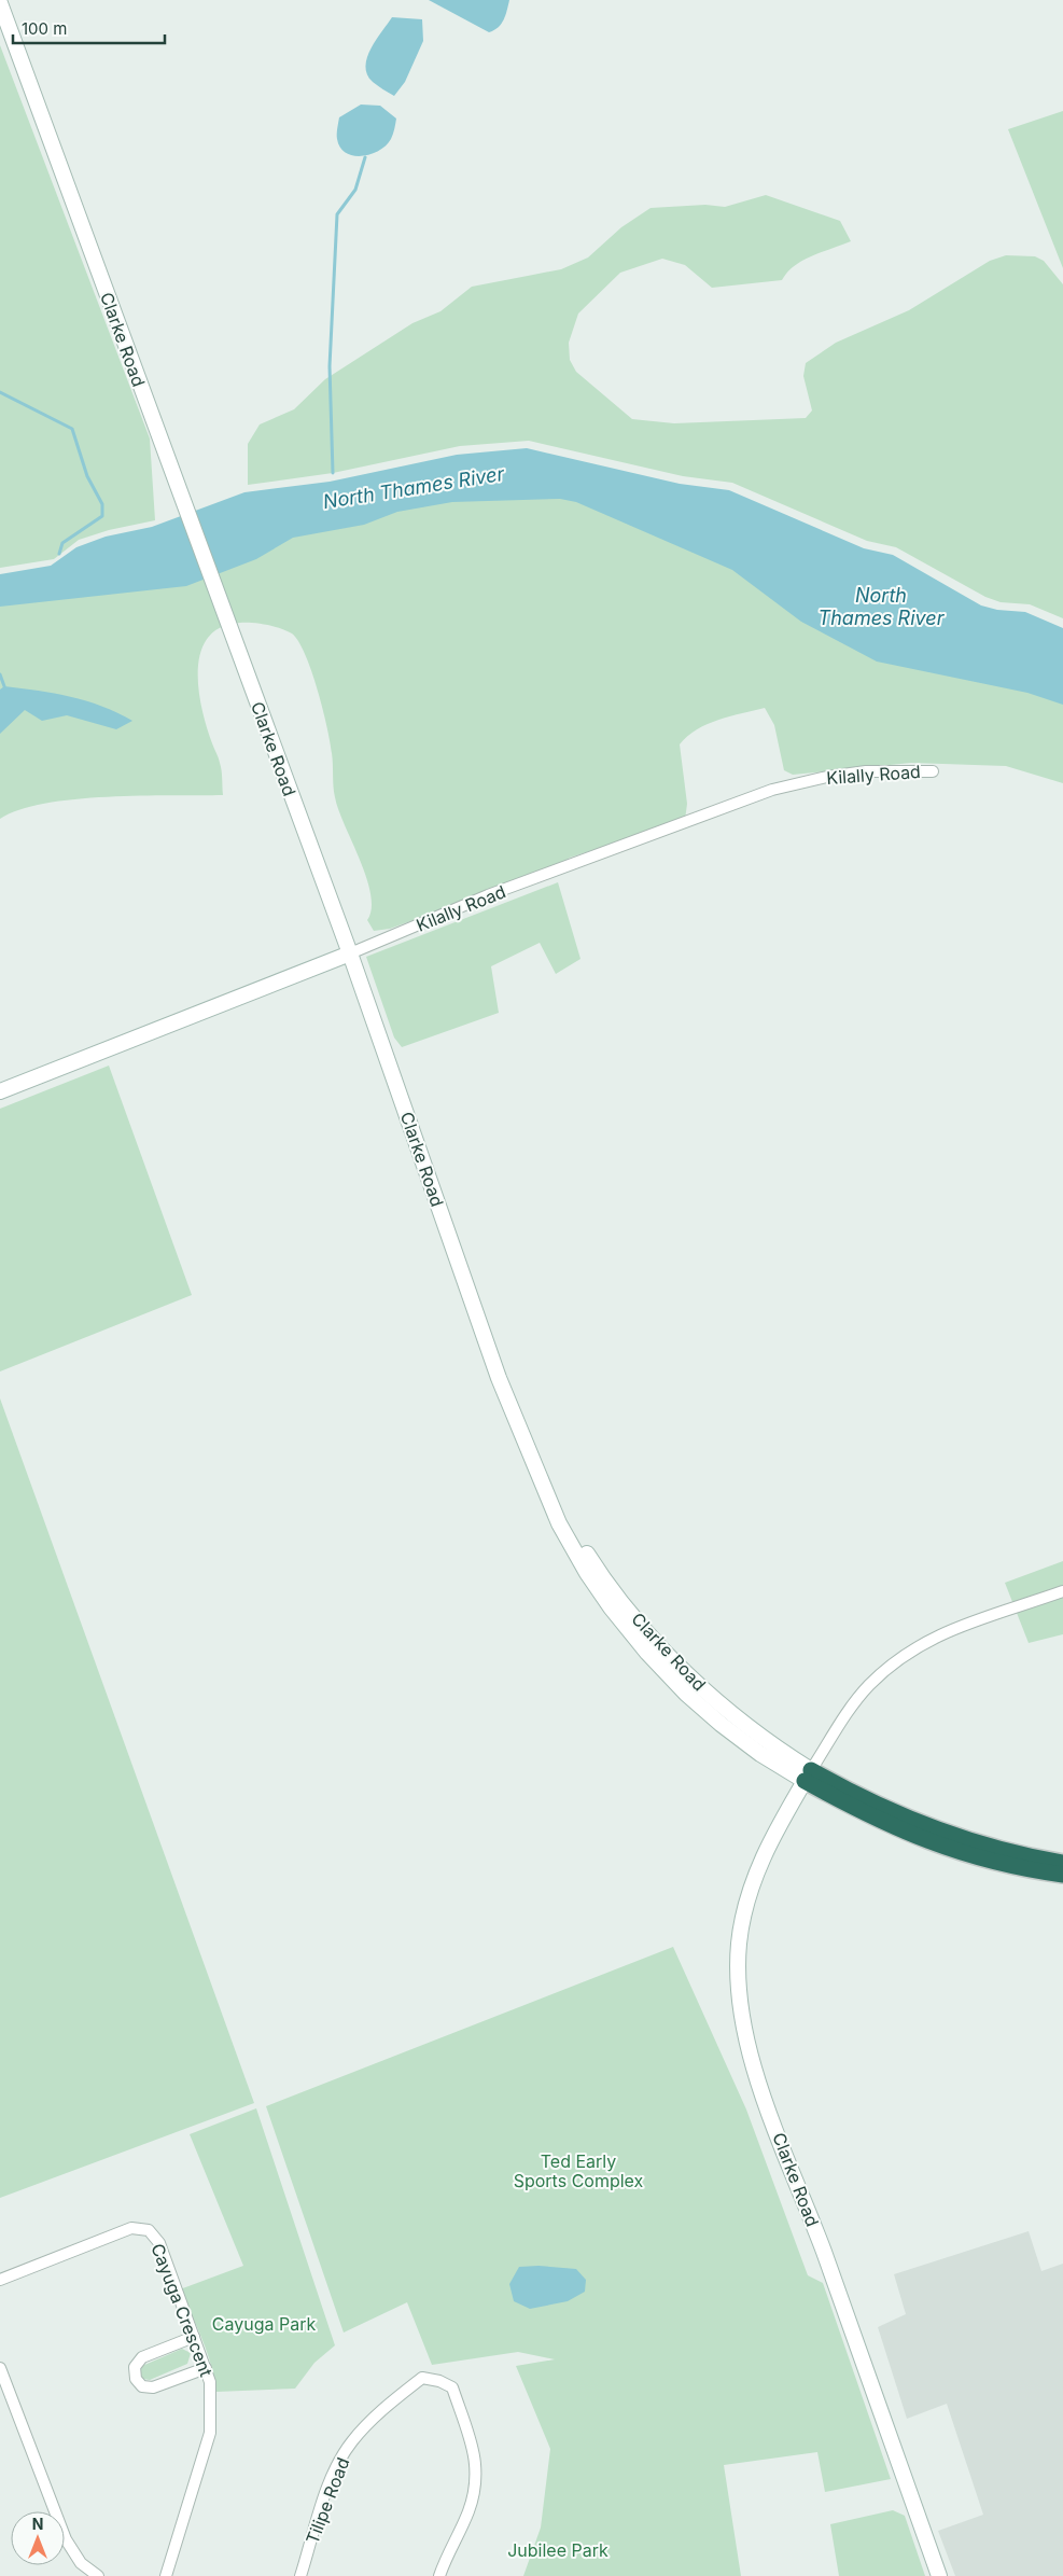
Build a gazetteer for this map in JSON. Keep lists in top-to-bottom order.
{
  "streets": {
    "main road": ["Clarke Road", "Kilally Road"],
    "street": ["Cayuga Crescent", "Tilipe Road"]
  },
  "crossings": [
    ["Clarke Road", "Kilally Road"]
  ],
  "water": ["North Thames River"],
  "parks": ["Ted Early Sports Complex", "Cayuga Park", "Jubilee Park"],
  "scale_bar": "100 m",
  "north": "top"
}
